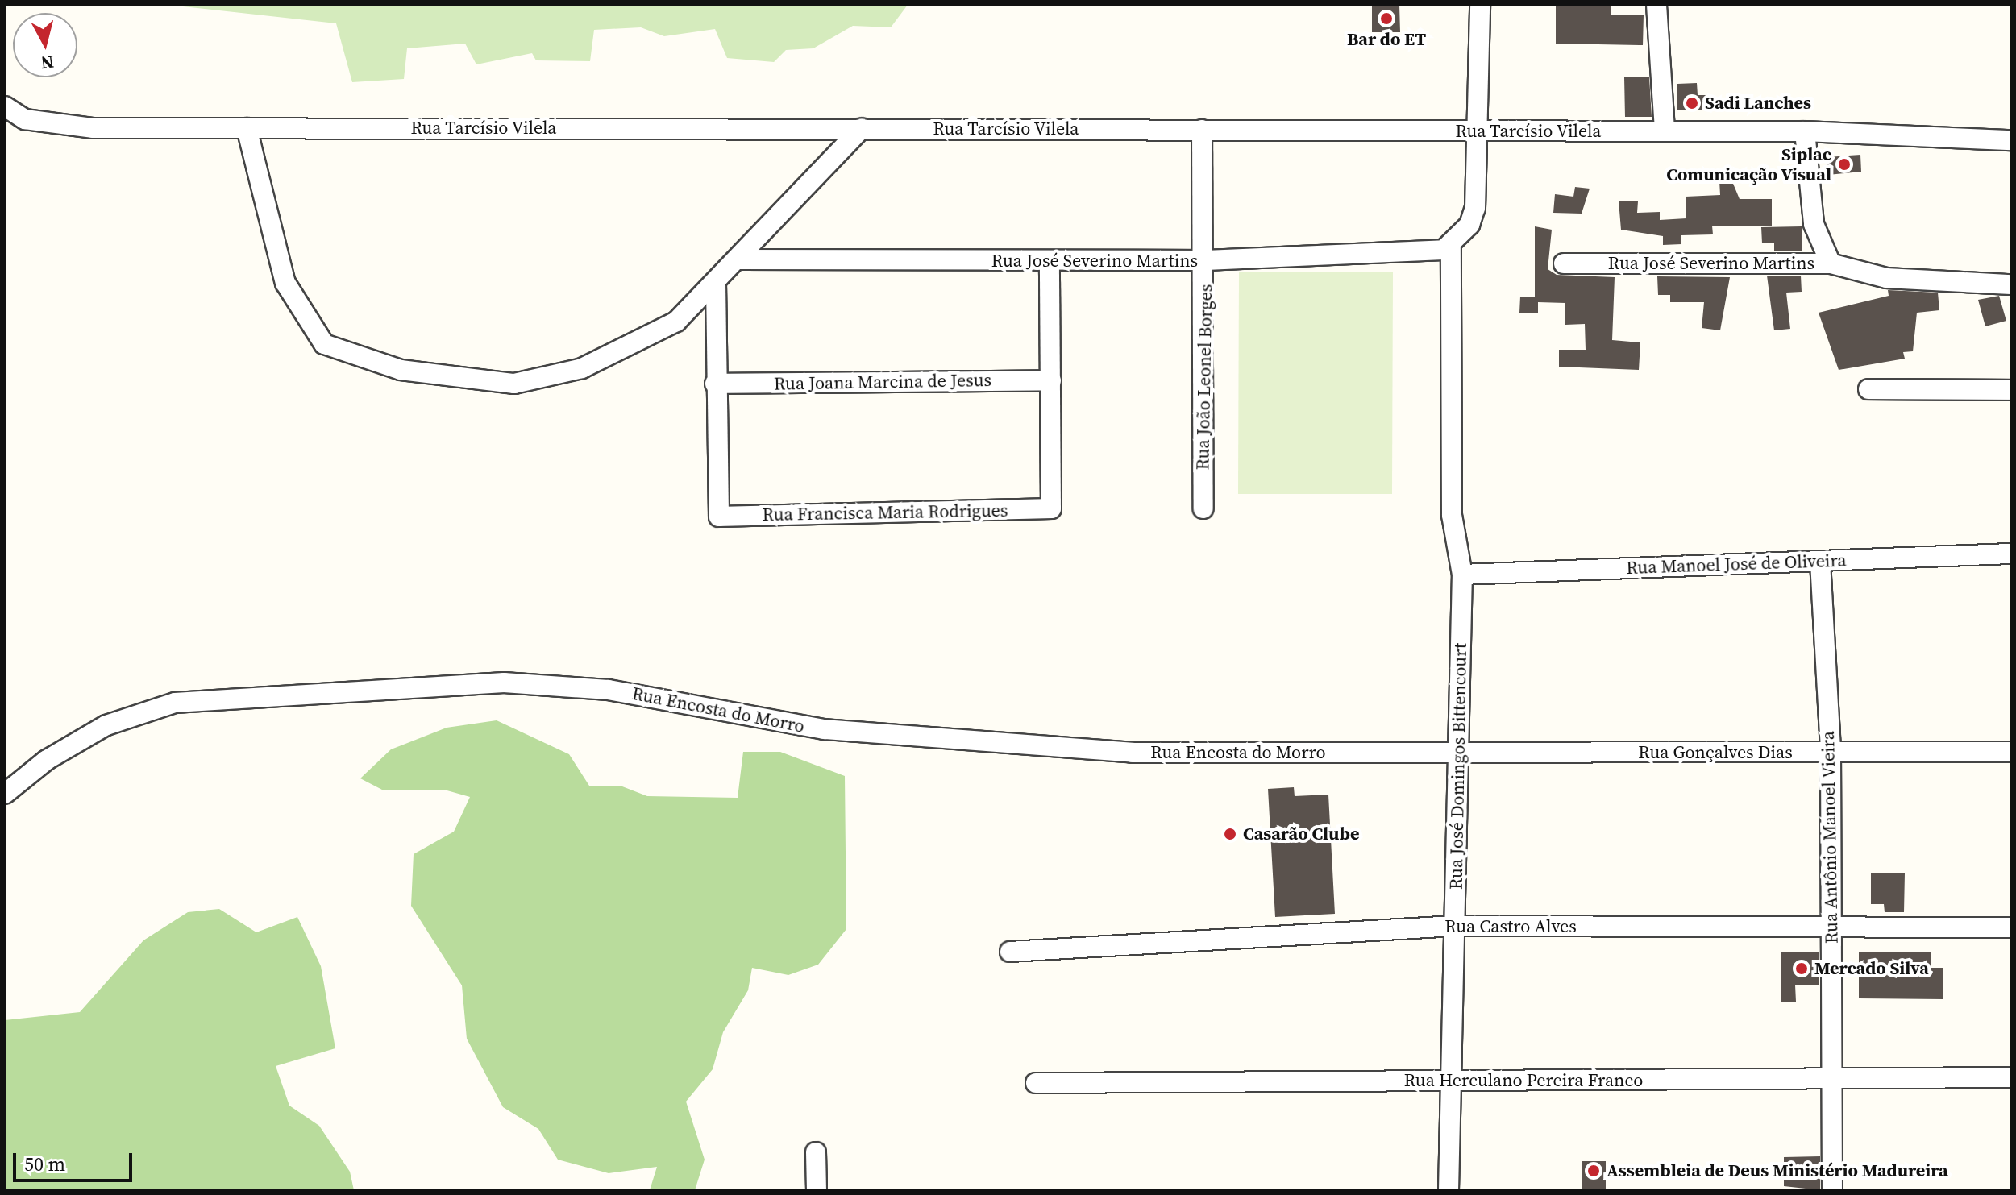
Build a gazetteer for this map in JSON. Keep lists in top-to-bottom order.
{
  "streets": {
    "street": [
      "Rua Tarcísio Vilela",
      "Rua José Severino Martins",
      "Rua João Leonel Borges",
      "Rua Joana Marcina de Jesus",
      "Rua Francisca Maria Rodrigues",
      "Rua Manoel José de Oliveira",
      "Rua Encosta do Morro",
      "Rua Gonçalves Dias",
      "Rua José Domingos Bittencourt",
      "Rua Antônio Manoel Vieira",
      "Rua Castro Alves",
      "Rua Herculano Pereira Franco"
    ]
  },
  "crossings": [
    ["Rua Tarcísio Vilela", "Rua João Leonel Borges"],
    ["Rua José Severino Martins", "Rua João Leonel Borges"],
    ["Rua José Severino Martins", "Rua José Domingos Bittencourt"],
    ["Rua Joana Marcina de Jesus", "Rua Francisca Maria Rodrigues"],
    ["Rua Manoel José de Oliveira", "Rua José Domingos Bittencourt"],
    ["Rua Manoel José de Oliveira", "Rua Antônio Manoel Vieira"],
    ["Rua Encosta do Morro", "Rua Gonçalves Dias"],
    ["Rua Encosta do Morro", "Rua José Domingos Bittencourt"],
    ["Rua Gonçalves Dias", "Rua José Domingos Bittencourt"],
    ["Rua Gonçalves Dias", "Rua Antônio Manoel Vieira"],
    ["Rua José Domingos Bittencourt", "Rua Castro Alves"],
    ["Rua José Domingos Bittencourt", "Rua Herculano Pereira Franco"],
    ["Rua Antônio Manoel Vieira", "Rua Castro Alves"],
    ["Rua Antônio Manoel Vieira", "Rua Herculano Pereira Franco"]
  ],
  "places": [
    "Bar do ET",
    "Sadi Lanches",
    "Siplac Comunicação Visual",
    "Casarão Clube",
    "Mercado Silva",
    "Assembleia de Deus Ministério Madureira"
  ],
  "scale_bar": "50 m",
  "north": "bottom"
}
